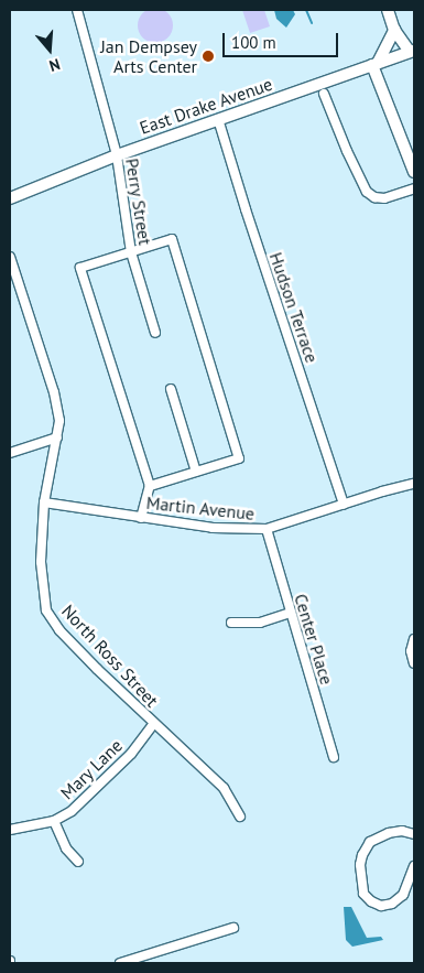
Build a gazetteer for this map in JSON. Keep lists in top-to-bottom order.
{
  "streets": {
    "street": [
      "East Drake Avenue",
      "Perry Street",
      "Hudson Terrace",
      "Martin Avenue",
      "Center Place",
      "North Ross Street",
      "Mary Lane"
    ]
  },
  "crossings": [
    ["East Drake Avenue", "Perry Street"],
    ["East Drake Avenue", "Hudson Terrace"],
    ["Hudson Terrace", "Martin Avenue"],
    ["Martin Avenue", "Center Place"],
    ["Martin Avenue", "North Ross Street"],
    ["North Ross Street", "Mary Lane"]
  ],
  "places": ["Jan Dempsey Arts Center"],
  "scale_bar": "100 m",
  "north": "bottom"
}
